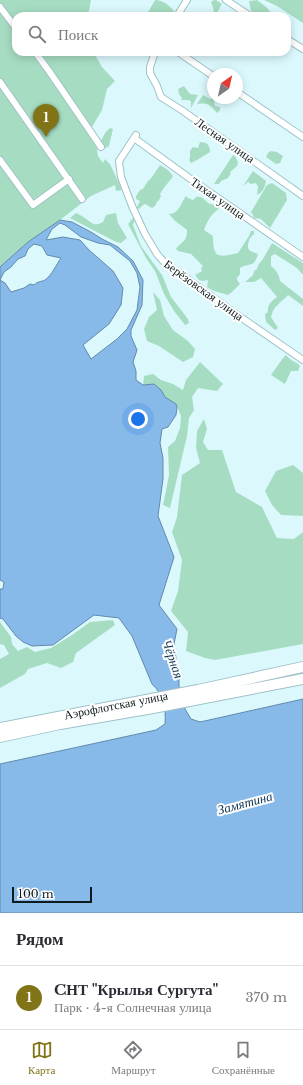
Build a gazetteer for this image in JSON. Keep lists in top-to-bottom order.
{
  "streets": {
    "main road": ["Аэрофлотская улица"],
    "street": ["Лесная улица", "Тихая улица", "Берёзовская улица"]
  },
  "crossings": [
    ["Тихая улица", "Берёзовская улица"]
  ],
  "water": ["Чёрная", "Замятина"],
  "scale_bar": "100 m",
  "north": "top right",
  "page": {
    "search": "Поиск",
    "pins": "1",
    "scale": "100 m",
    "heading": "Рядом",
    "list": [
      {
        "mark": "1",
        "name": "CНТ \"Крылья Сургута\"",
        "note": "Парк · 4-я Солнечная улица",
        "value": "370 m"
      }
    ],
    "nav": ["Карта", "Маршрут", "Сохранённые"]
  }
}
